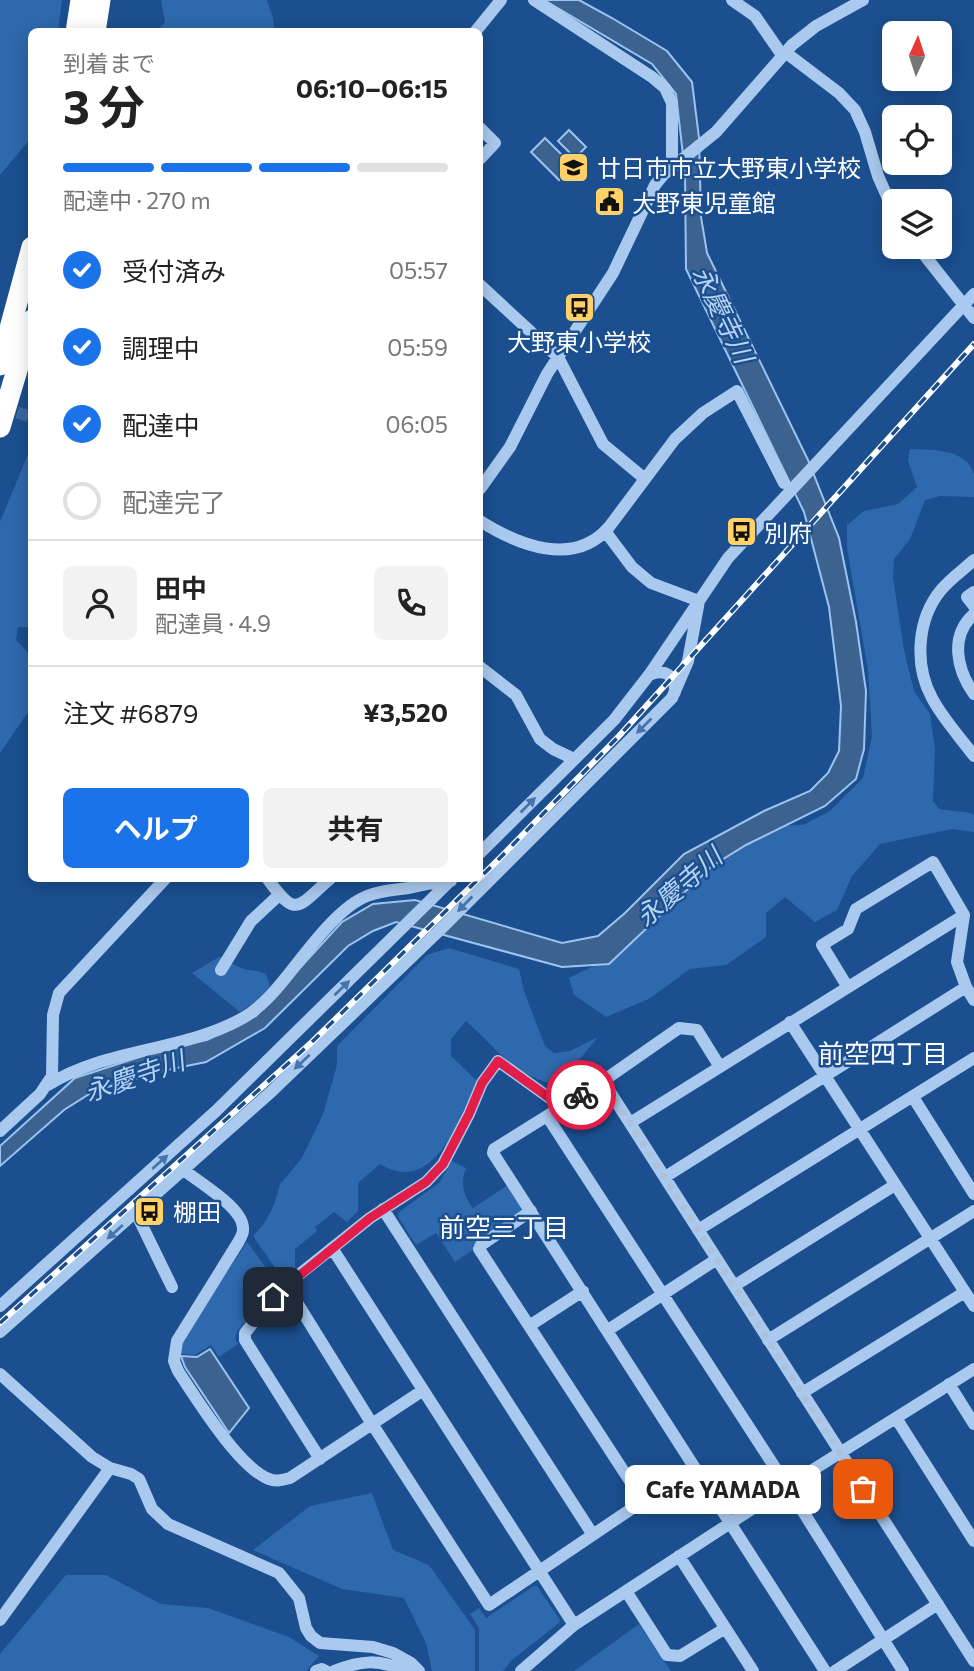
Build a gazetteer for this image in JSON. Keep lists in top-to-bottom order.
{
  "districts": ["前空四丁目", "前空三丁目"],
  "water": ["永慶寺川"],
  "places": {
    "school or university": ["廿日市市立大野東小学校"],
    "public building": ["大野東児童館"],
    "bus stop": ["大野東小学校", "別府", "棚田"],
    "other": ["Cafe YAMADA"]
  },
  "north": "top",
  "page": {
    "heading": ["3 分", "到着まで", "06:10–06:15"],
    "panel": [
      "田中",
      "配達員 · 4.9",
      "注文 #6879",
      "¥3,520"
    ],
    "bar": "配達中 · 270 m",
    "list": [
      ["受付済み", "05:57"],
      ["調理中", "05:59"],
      ["配達中", "06:05"],
      "配達完了"
    ],
    "buttons": ["ヘルプ", "共有"],
    "bubble": "Cafe YAMADA"
  }
}
